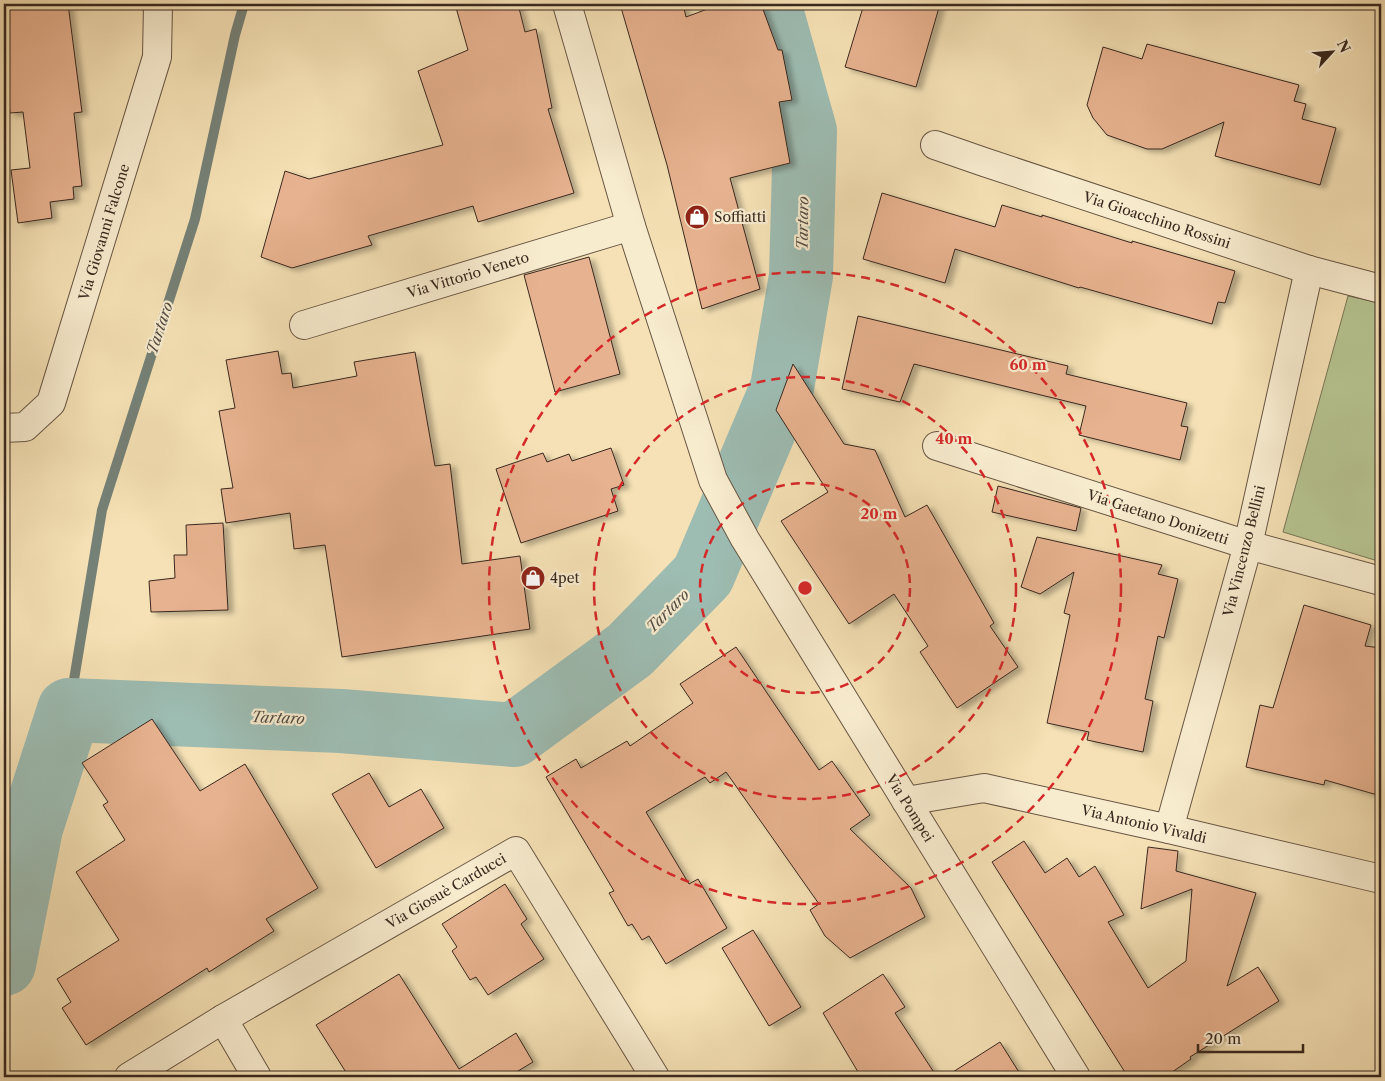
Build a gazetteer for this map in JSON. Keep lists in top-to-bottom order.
{
  "streets": {
    "street": [
      "Via Gioacchino Rossini",
      "Via Giovanni Falcone",
      "Via Vittorio Veneto",
      "Via Gaetano Donizetti",
      "Via Vincenzo Bellini",
      "Via Pompei",
      "Via Antonio Vivaldi",
      "Via Giosuè Carducci"
    ]
  },
  "crossings": [
    ["Via Gioacchino Rossini", "Via Vincenzo Bellini"],
    ["Via Vittorio Veneto", "Via Pompei"],
    ["Via Gaetano Donizetti", "Via Vincenzo Bellini"],
    ["Via Vincenzo Bellini", "Via Antonio Vivaldi"],
    ["Via Pompei", "Via Antonio Vivaldi"]
  ],
  "water": ["Tartaro"],
  "places": {
    "shop": ["Soffiatti", "4pet"]
  },
  "scale_bar": "20 m",
  "north": "top right",
  "rings": ["60 m", "40 m", "20 m"]
}
